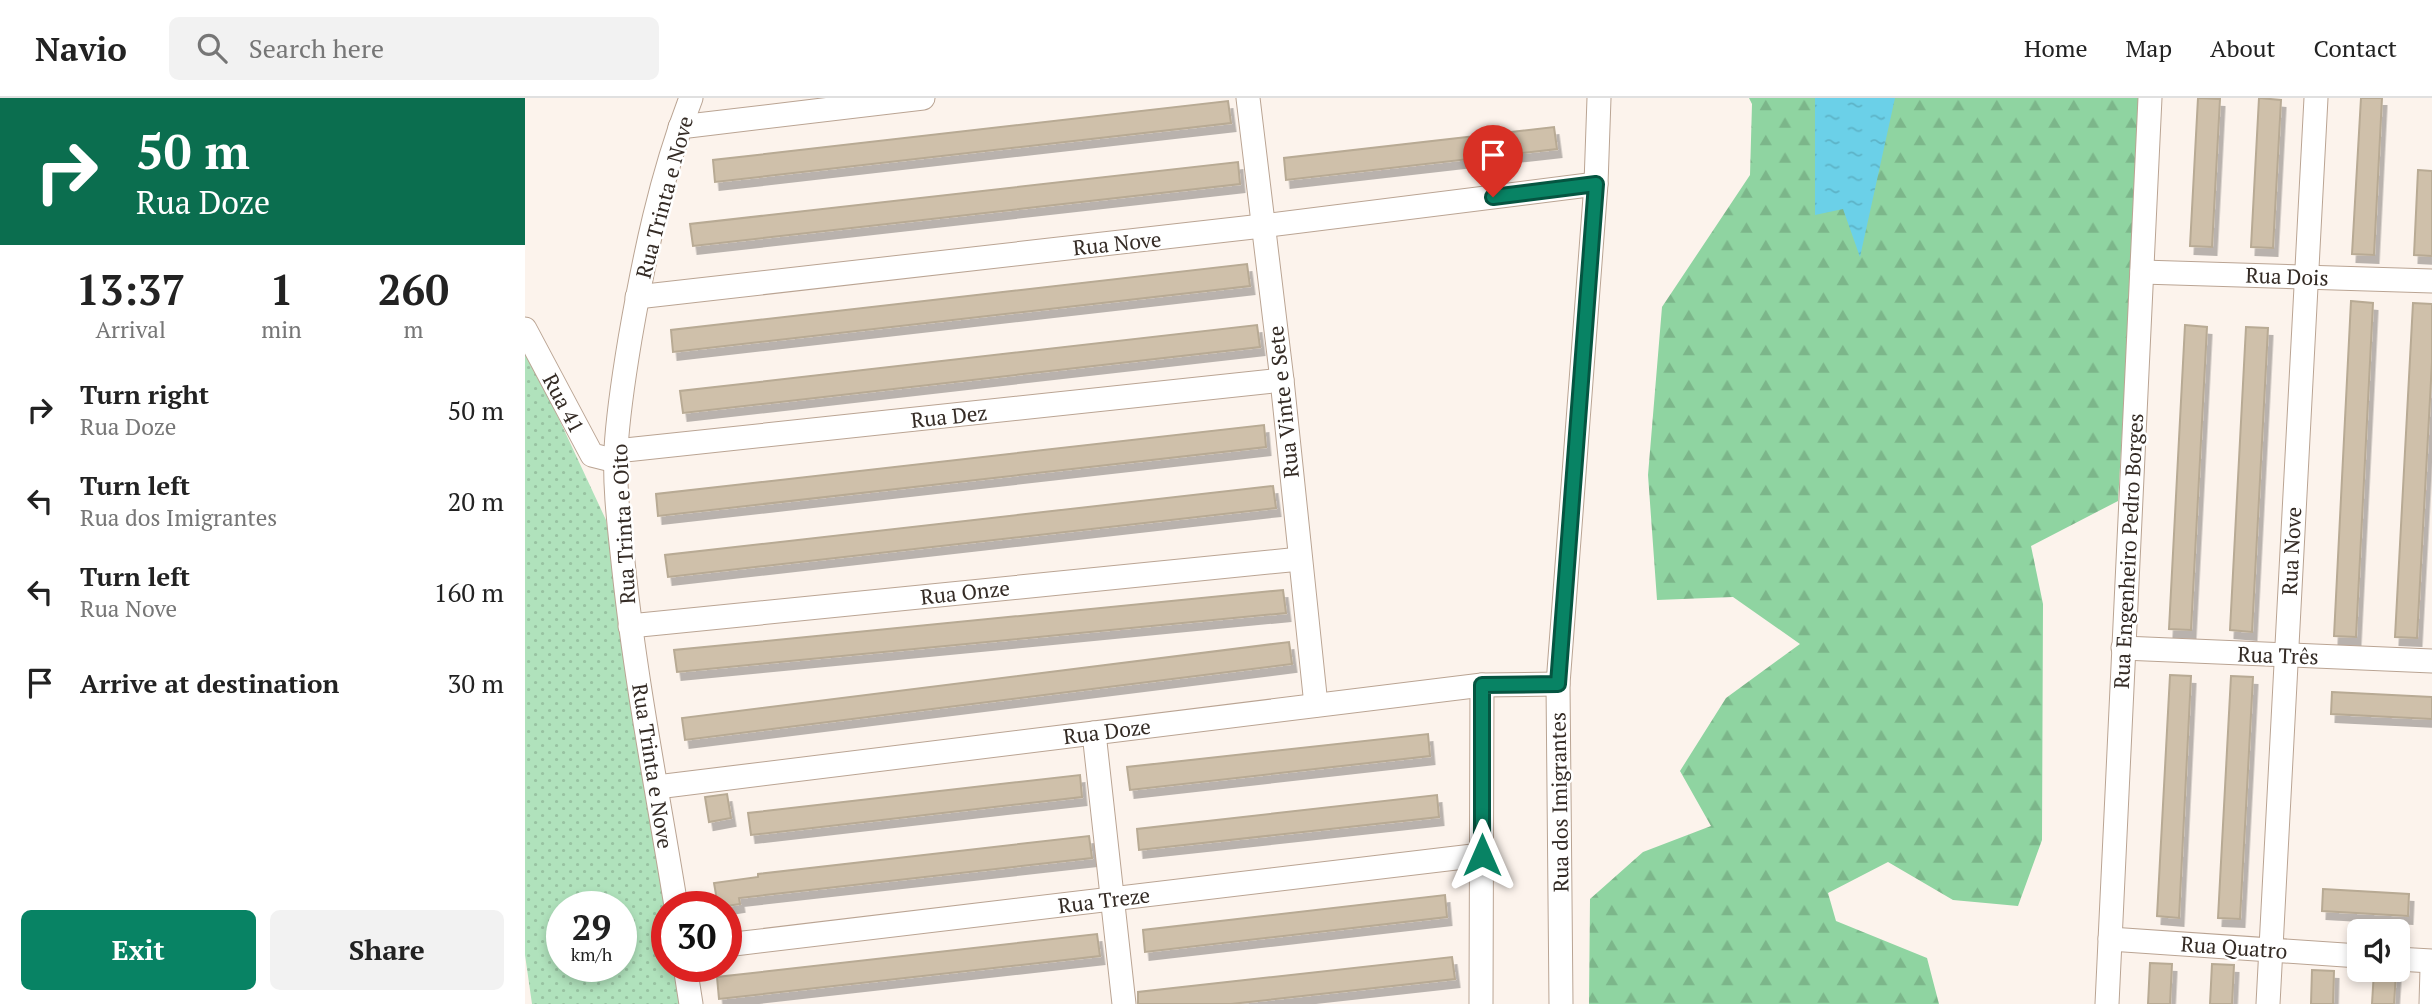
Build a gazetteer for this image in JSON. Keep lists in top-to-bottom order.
{
  "streets": {
    "street": [
      "Rua Trinta e Nove",
      "Rua Nove",
      "Rua Dois",
      "Rua Vinte e Sete",
      "Rua 41",
      "Rua Dez",
      "Rua Trinta e Oito",
      "Rua Engenheiro Pedro Borges",
      "Rua Onze",
      "Rua Três",
      "Rua Doze",
      "Rua dos Imigrantes",
      "Rua Treze",
      "Rua Quatro"
    ]
  },
  "crossings": [
    ["Rua Trinta e Nove", "Rua Nove"],
    ["Rua Trinta e Nove", "Rua Trinta e Oito"],
    ["Rua Trinta e Nove", "Rua Onze"],
    ["Rua Trinta e Nove", "Rua Doze"],
    ["Rua Nove", "Rua Dois"],
    ["Rua Nove", "Rua Vinte e Sete"],
    ["Rua Nove", "Rua Trinta e Oito"],
    ["Rua Nove", "Rua Três"],
    ["Rua Nove", "Rua dos Imigrantes"],
    ["Rua Nove", "Rua Quatro"],
    ["Rua Dois", "Rua Engenheiro Pedro Borges"],
    ["Rua Vinte e Sete", "Rua Dez"],
    ["Rua Vinte e Sete", "Rua Onze"],
    ["Rua Vinte e Sete", "Rua Doze"],
    ["Rua 41", "Rua Dez"],
    ["Rua 41", "Rua Trinta e Oito"],
    ["Rua Dez", "Rua Trinta e Oito"],
    ["Rua Trinta e Oito", "Rua Onze"],
    ["Rua Engenheiro Pedro Borges", "Rua Três"],
    ["Rua Engenheiro Pedro Borges", "Rua Quatro"],
    ["Rua Doze", "Rua dos Imigrantes"]
  ],
  "page": {
    "header": "Navio",
    "search": "Search here",
    "nav": [
      "Home",
      "Map",
      "About",
      "Contact"
    ],
    "turn": ["50 m", "Rua Doze"],
    "eta": [
      "13:37",
      "Arrival",
      "1",
      "min",
      "260",
      "m"
    ],
    "list": [
      {
        "name": "Turn right",
        "note": "Rua Doze",
        "value": "50 m"
      },
      {
        "name": "Turn left",
        "note": "Rua dos Imigrantes",
        "value": "20 m"
      },
      {
        "name": "Turn left",
        "note": "Rua Nove",
        "value": "160 m"
      },
      {
        "name": "Arrive at destination",
        "value": "30 m"
      }
    ],
    "speed": "29 km/h",
    "limit": "30",
    "buttons": ["Exit", "Share"]
  }
}
